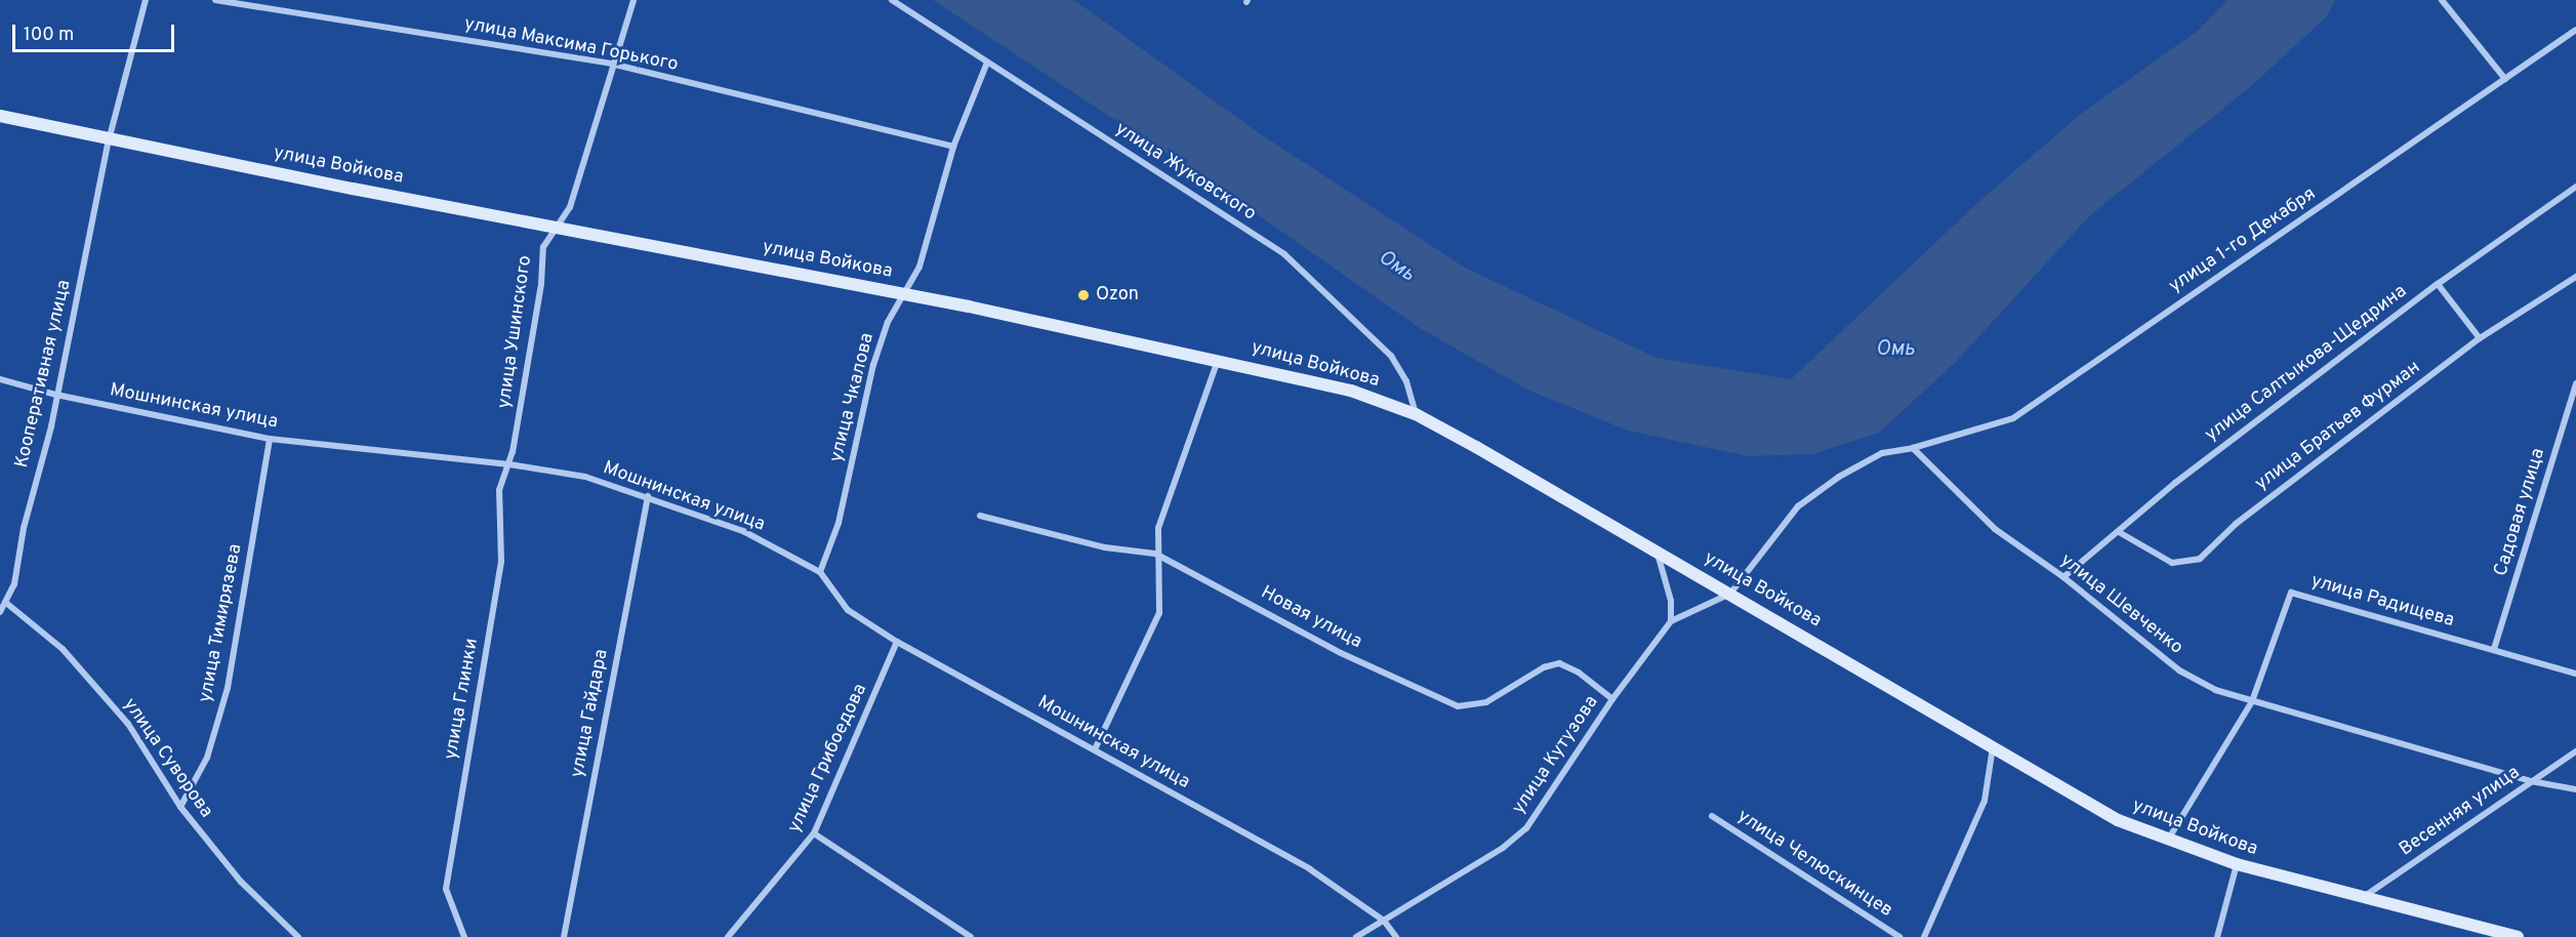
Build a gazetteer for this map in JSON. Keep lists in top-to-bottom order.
{
  "streets": {
    "main road": ["улица Войкова"],
    "street": [
      "улица Максима Горького",
      "улица Жуковского",
      "улица 1-го Декабря",
      "улица Ушинского",
      "улица Салтыкова-Щедрина",
      "Кооперативная улица",
      "улица Чкалова",
      "Мошнинская улица",
      "улица Братьев Фурман",
      "Садовая улица",
      "улица Радищева",
      "улица Шевченко",
      "Новая улица",
      "улица Тимирязева",
      "улица Глинки",
      "улица Гайдара",
      "улица Кутузова",
      "улица Суворова",
      "улица Грибоедова",
      "Весенняя улица",
      "улица Челюскинцев"
    ]
  },
  "crossings": [
    ["улица Максима Горького", "улица Ушинского"],
    ["улица Максима Горького", "улица Чкалова"],
    ["улица Войкова", "улица Жуковского"],
    ["улица Войкова", "улица Ушинского"],
    ["улица Войкова", "Кооперативная улица"],
    ["улица Войкова", "улица Чкалова"],
    ["улица Войкова", "улица Кутузова"],
    ["улица Войкова", "Весенняя улица"],
    ["улица Жуковского", "улица Чкалова"],
    ["улица 1-го Декабря", "улица Шевченко"],
    ["улица Ушинского", "Мошнинская улица"],
    ["улица Ушинского", "улица Глинки"],
    ["улица Салтыкова-Щедрина", "улица Братьев Фурман"],
    ["улица Салтыкова-Щедрина", "улица Шевченко"],
    ["Кооперативная улица", "Мошнинская улица"],
    ["Кооперативная улица", "улица Суворова"],
    ["улица Чкалова", "Мошнинская улица"],
    ["Мошнинская улица", "улица Тимирязева"],
    ["Мошнинская улица", "улица Глинки"],
    ["Мошнинская улица", "улица Гайдара"],
    ["Мошнинская улица", "улица Кутузова"],
    ["Мошнинская улица", "улица Грибоедова"],
    ["Садовая улица", "улица Радищева"],
    ["улица Радищева", "улица Шевченко"],
    ["улица Шевченко", "Весенняя улица"],
    ["Новая улица", "улица Кутузова"],
    ["улица Тимирязева", "улица Суворова"]
  ],
  "water": ["Омь"],
  "places": ["Ozon"],
  "scale_bar": "100 m"
}
